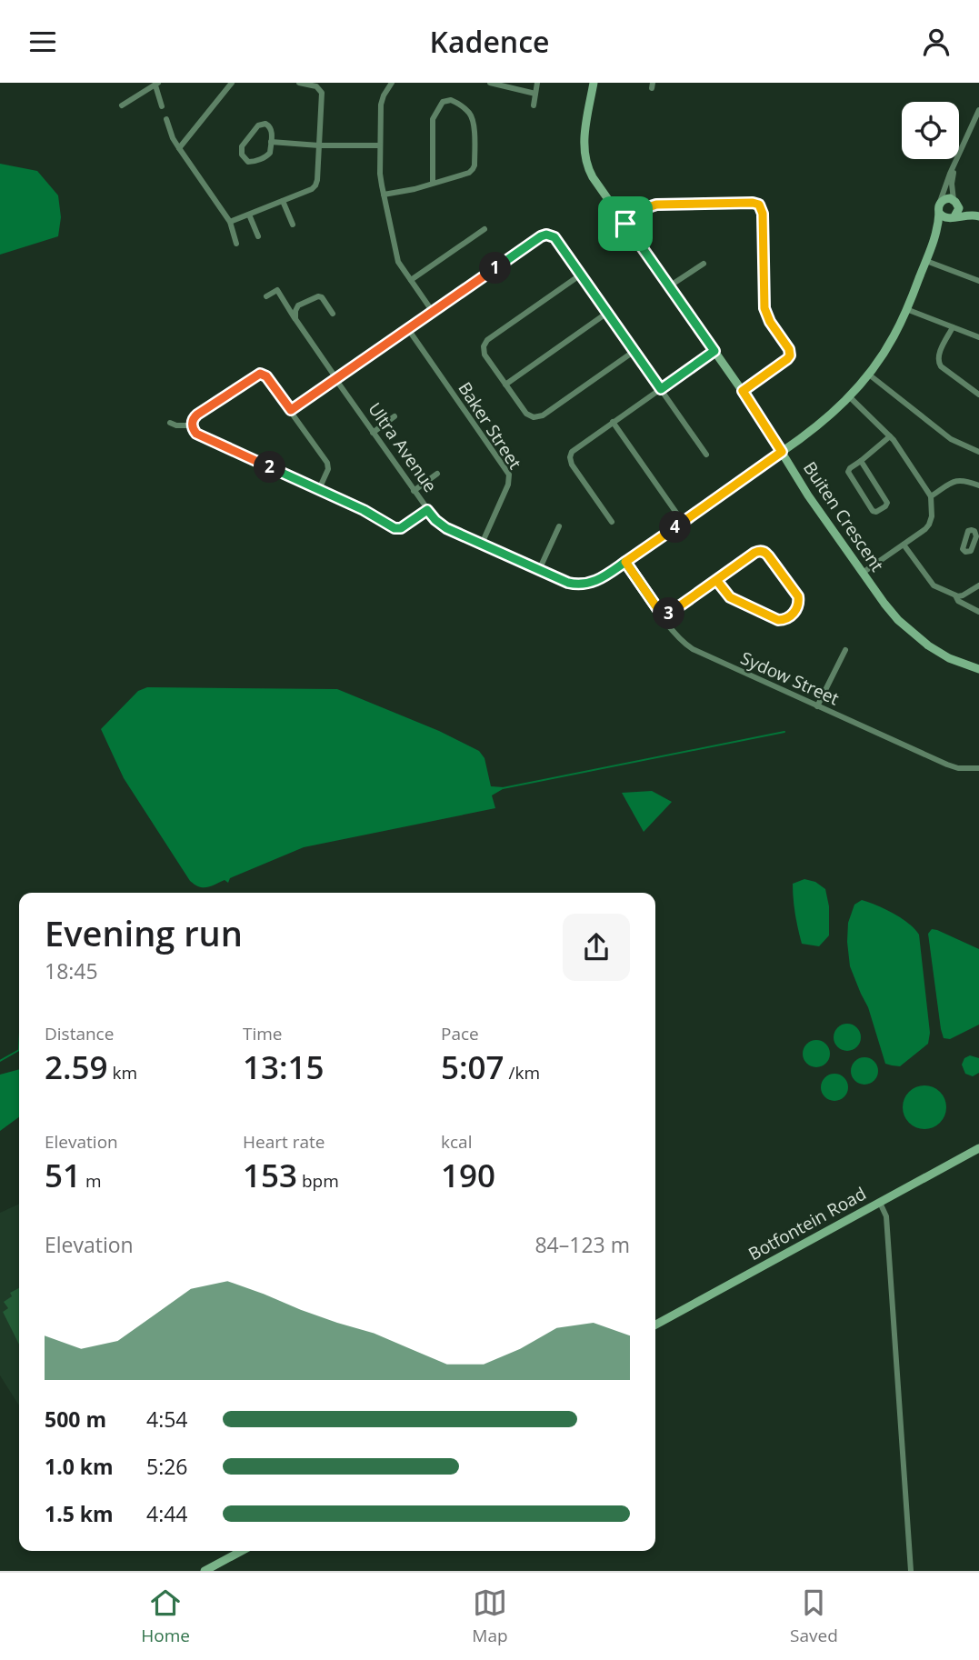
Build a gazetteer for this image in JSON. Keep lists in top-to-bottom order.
{
  "streets": {
    "street": [
      "Baker Street",
      "Ultra Avenue",
      "Buiten Crescent",
      "Sydow Street",
      "Botfontein Road"
    ]
  },
  "crossings": [
    ["Baker Street", "Ultra Avenue"],
    ["Ultra Avenue", "Buiten Crescent"],
    ["Ultra Avenue", "Sydow Street"]
  ],
  "page": {
    "header": "Kadence",
    "pins": [
      "1",
      "2",
      "4",
      "3"
    ],
    "heading": ["Evening run", "18:45"],
    "stats": [
      ["Distance", "2.59 km"],
      ["Time", "13:15"],
      ["Pace", "5:07 /km"],
      ["Elevation", "51 m"],
      ["Heart rate", "153 bpm"],
      ["kcal", "190"]
    ],
    "chart": ["Elevation", "84–123 m"],
    "list": [
      {
        "name": "500 m",
        "note": "4:54"
      },
      {
        "name": "1.0 km",
        "note": "5:26"
      },
      {
        "name": "1.5 km",
        "note": "4:44"
      }
    ],
    "tabs": ["Home", "Map", "Saved"]
  }
}
